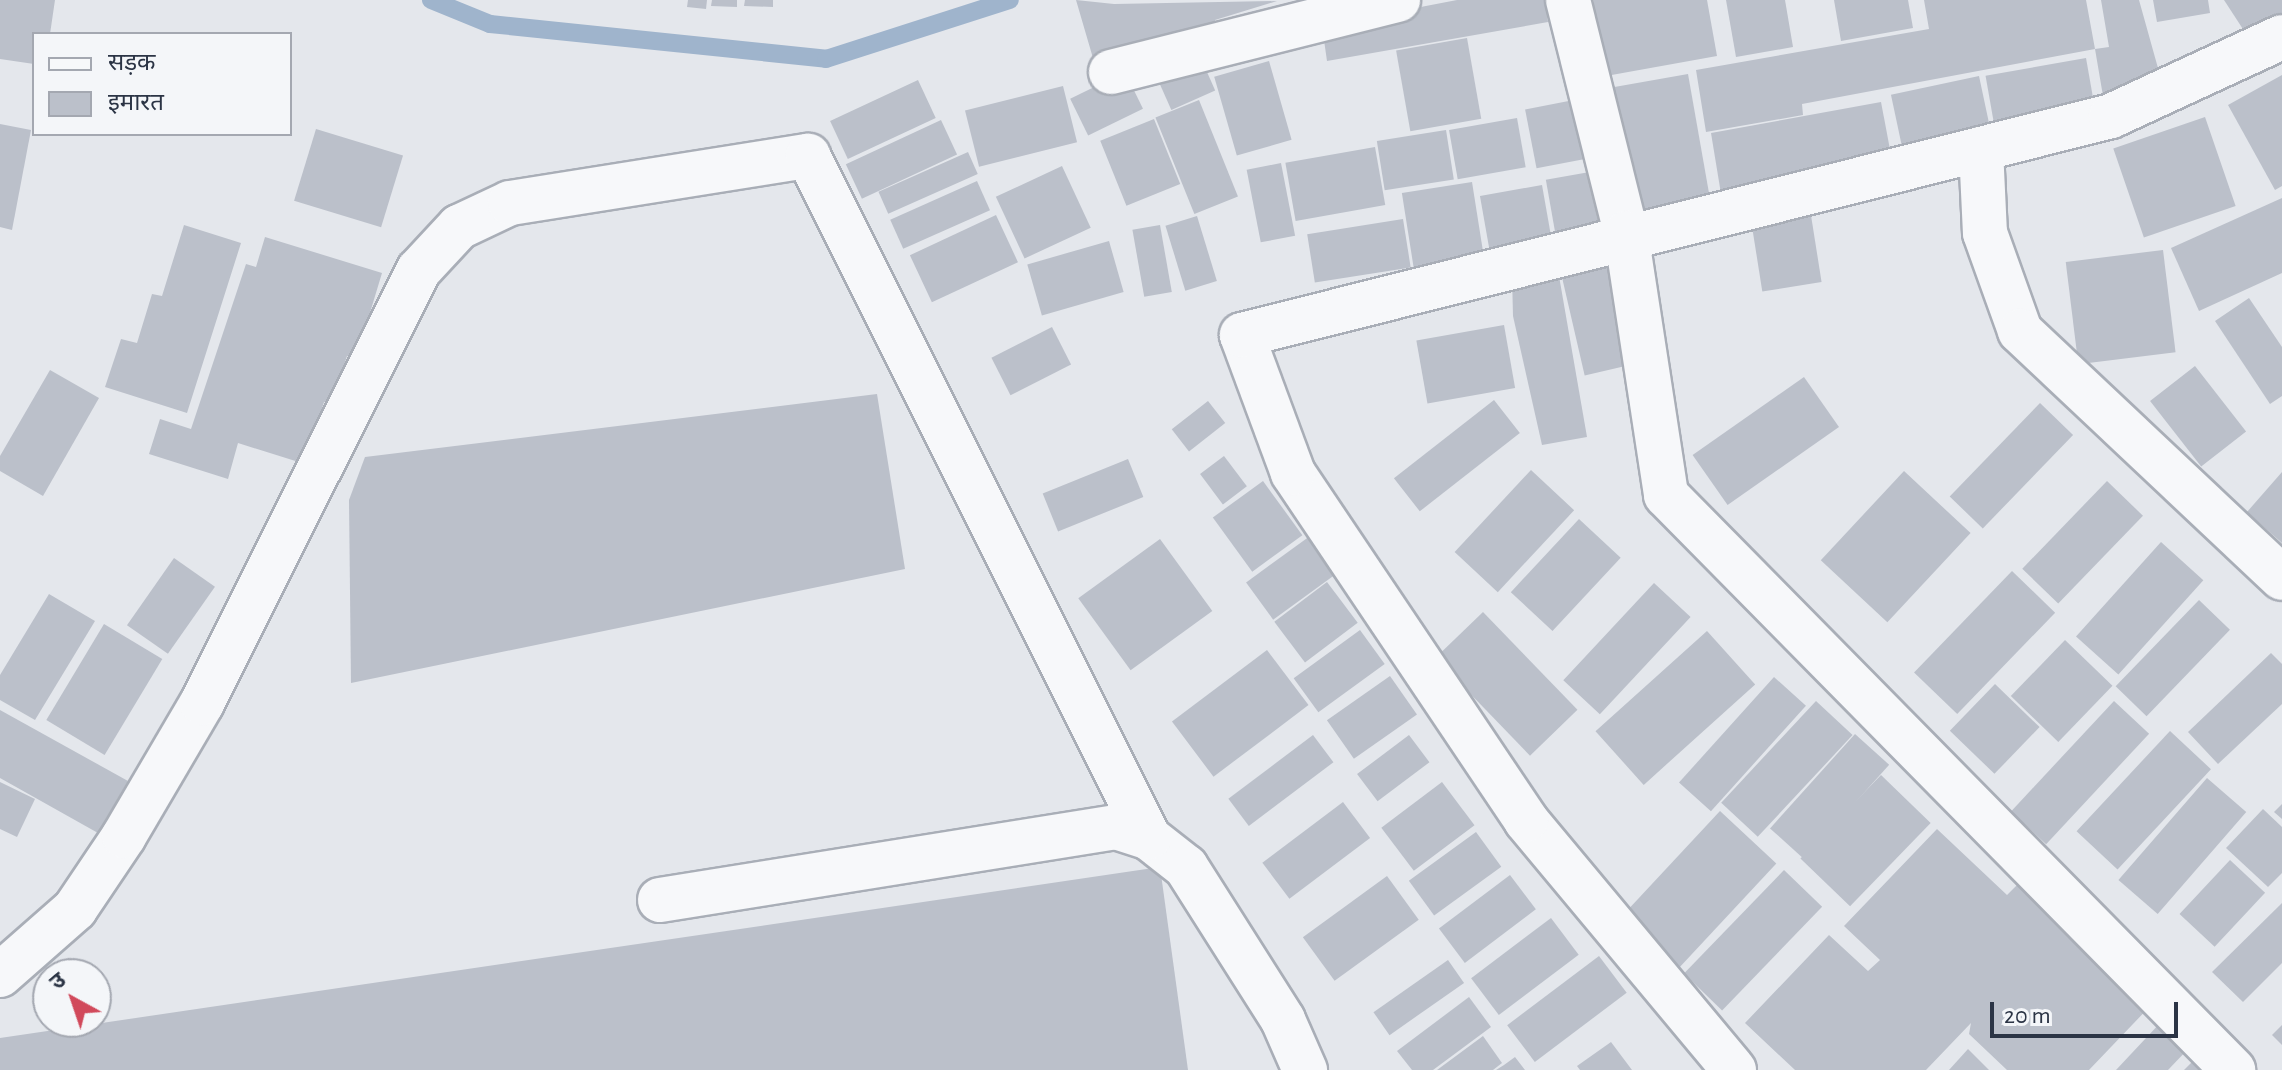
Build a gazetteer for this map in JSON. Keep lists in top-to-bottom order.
{
  "legend": ["सड़क", "इमारत"],
  "scale_bar": "20 m",
  "north": "top left"
}
